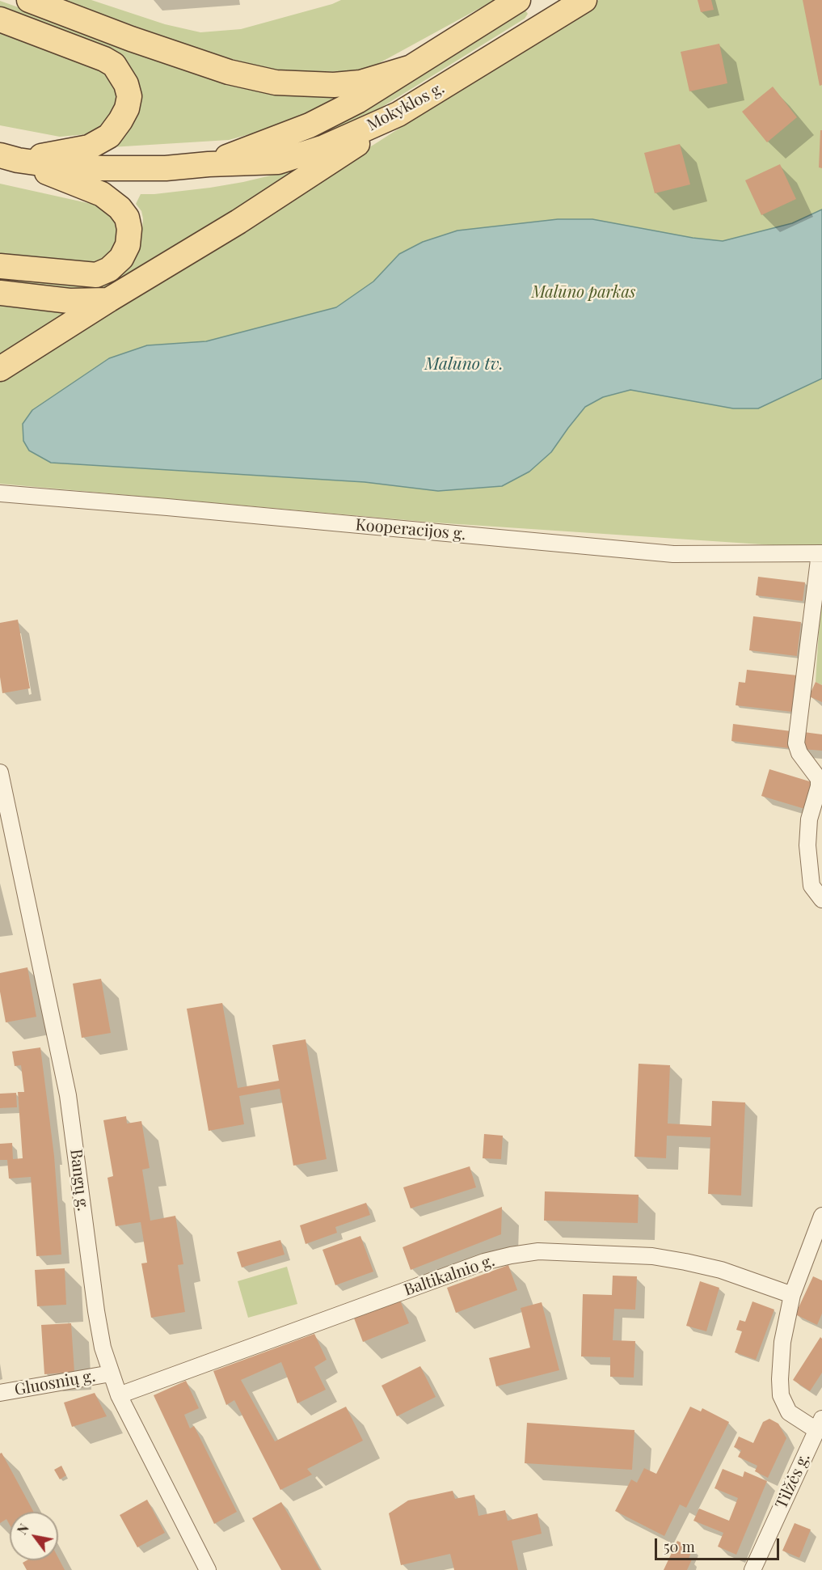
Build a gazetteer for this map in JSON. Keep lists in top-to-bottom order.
{
  "streets": {
    "main road": ["Mokyklos g."],
    "street": [
      "Kooperacijos g.",
      "Bangų g.",
      "Baltikalnio g.",
      "Gluosnių g.",
      "Tilžės g."
    ]
  },
  "crossings": [
    ["Bangų g.", "Baltikalnio g."],
    ["Bangų g.", "Gluosnių g."]
  ],
  "water": ["Malūno tv."],
  "parks": ["Malūno parkas"],
  "scale_bar": "50 m",
  "north": "top left"
}
